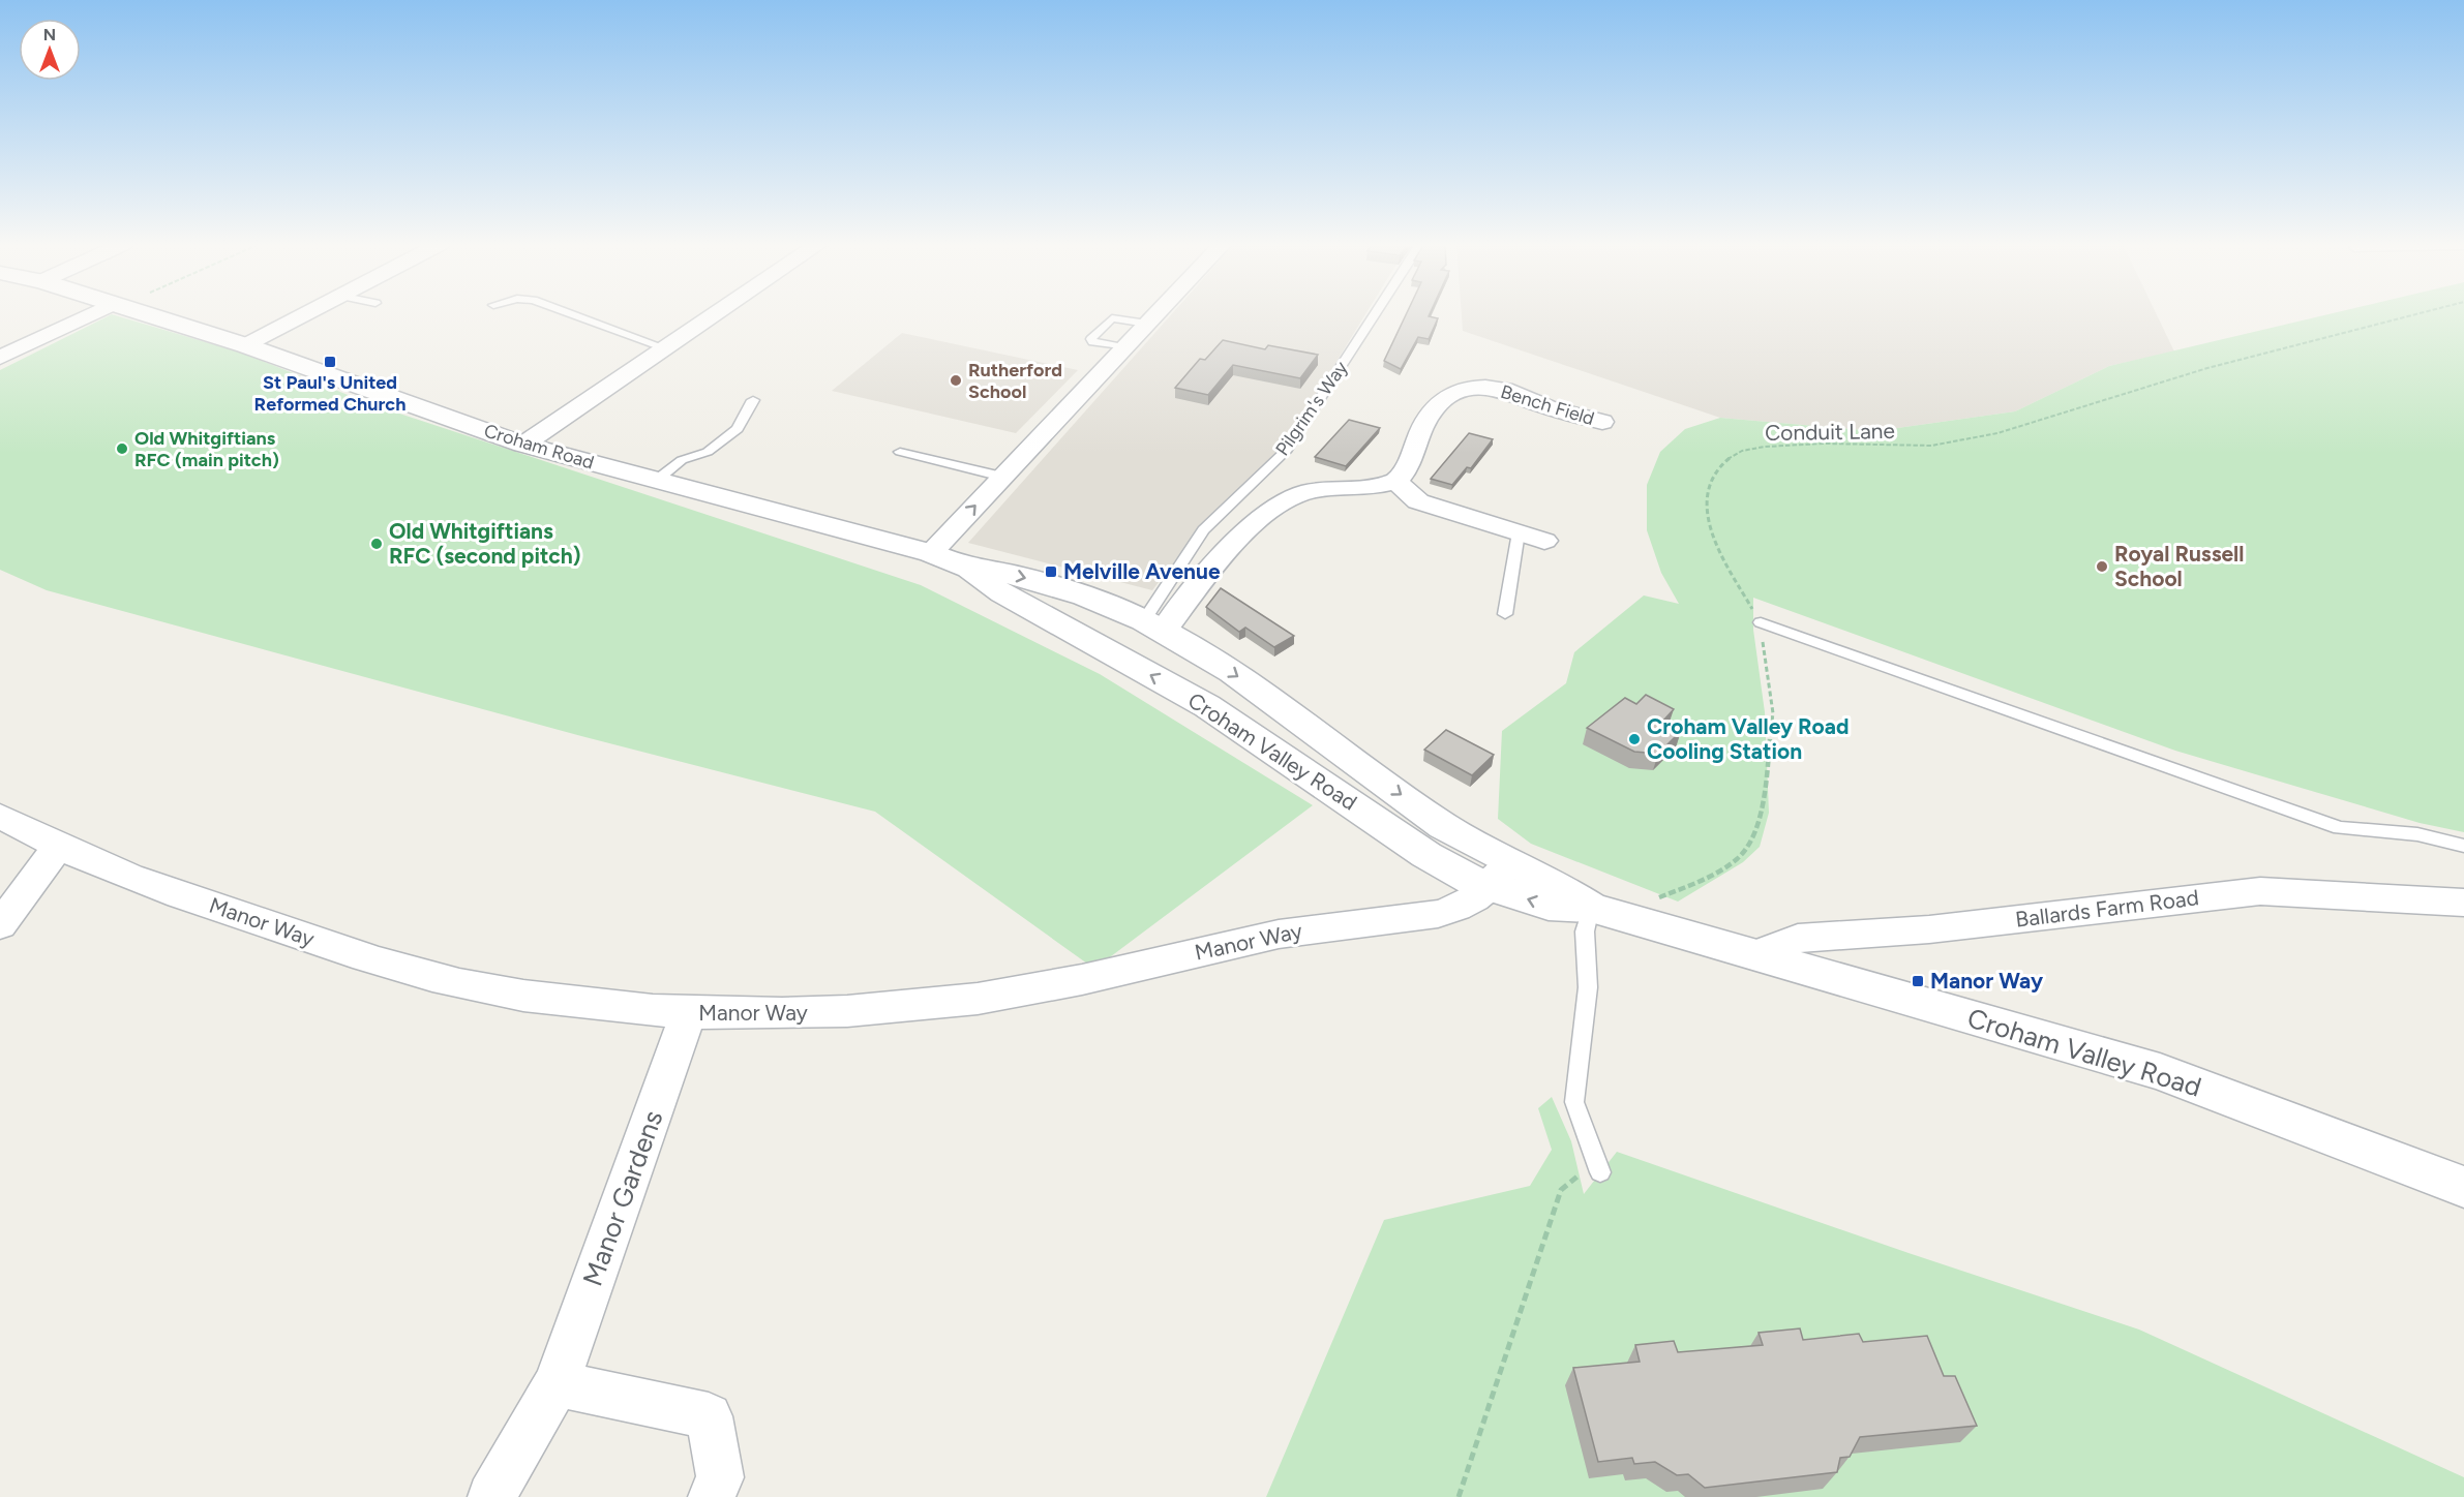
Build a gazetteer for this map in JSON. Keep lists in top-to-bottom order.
{
  "streets": {
    "street": [
      "Bench Field",
      "Croham Road",
      "Croham Valley Road",
      "Ballards Farm Road",
      "Manor Way",
      "Manor Gardens"
    ],
    "lane": ["Pilgrim's Way"],
    "path": ["Conduit Lane"]
  },
  "crossings": [
    ["Pilgrim's Way", "Croham Valley Road"],
    ["Croham Road", "Croham Valley Road"],
    ["Croham Valley Road", "Ballards Farm Road"],
    ["Croham Valley Road", "Manor Way"],
    ["Manor Way", "Manor Gardens"]
  ],
  "places": {
    "transit": ["St Paul's United Reformed Church", "Melville Avenue", "Manor Way"],
    "other": [
      "Rutherford School",
      "Old Whitgiftians RFC (main pitch)",
      "Old Whitgiftians RFC (second pitch)",
      "Royal Russell School",
      "Croham Valley Road Cooling Station"
    ]
  },
  "north": "top"
}
